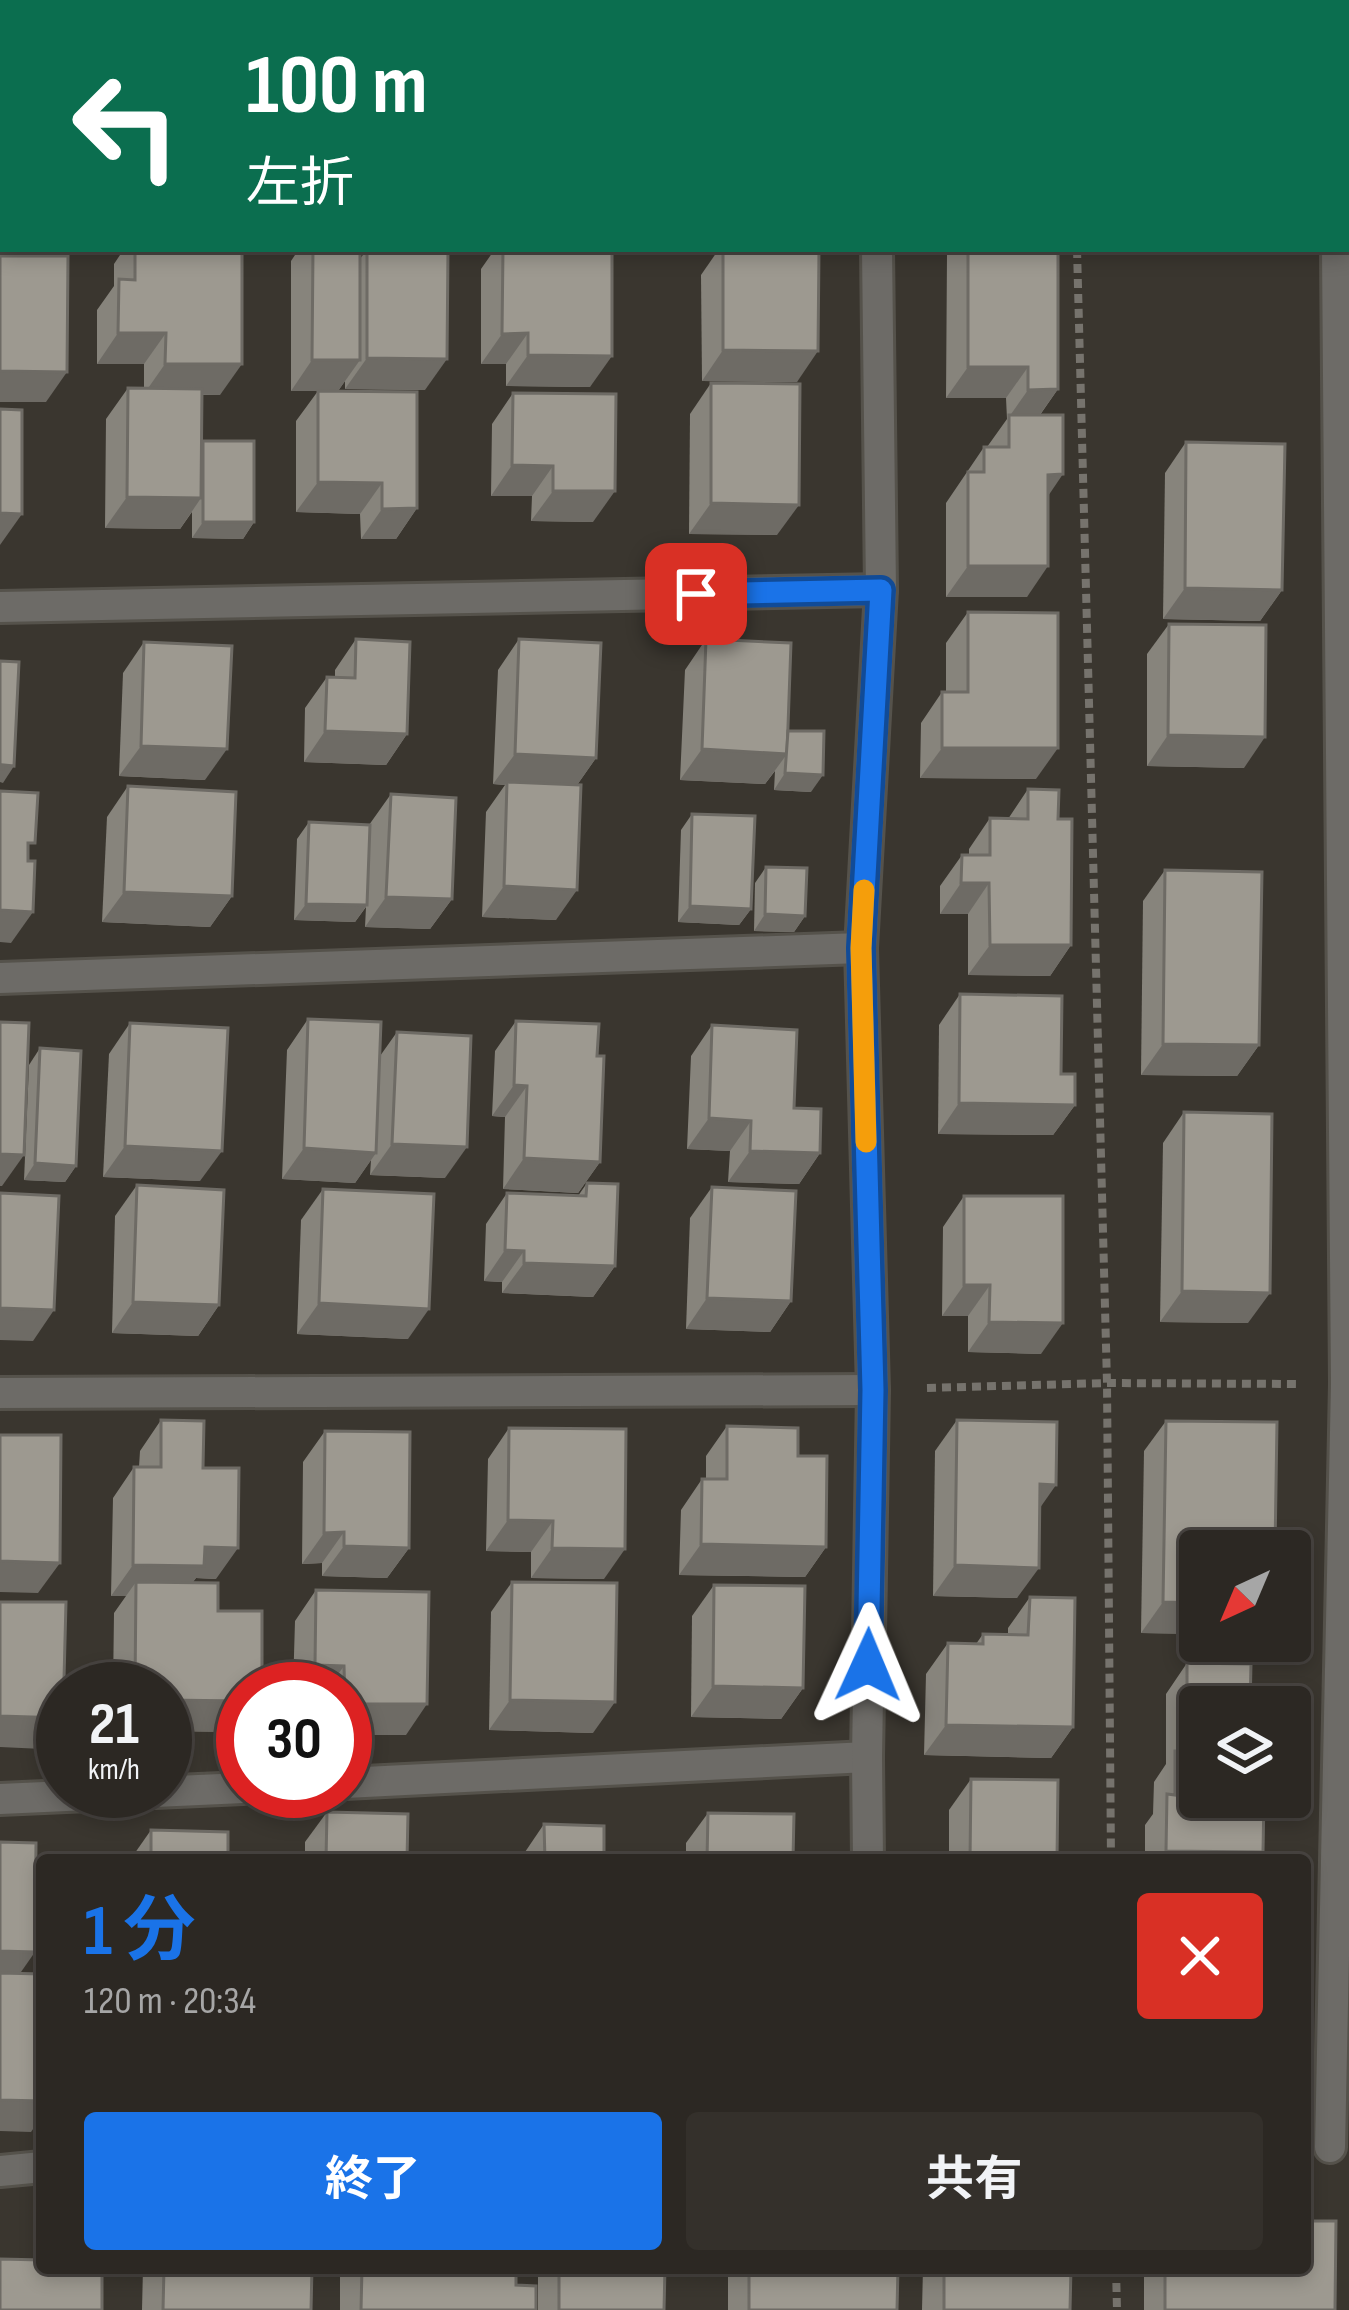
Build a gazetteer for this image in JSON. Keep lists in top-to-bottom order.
{
  "north": "bottom left",
  "page": {
    "turn": ["100 m", "左折"],
    "speed": "21 km/h",
    "limit": "30",
    "heading": ["1 分", "120 m · 20:34"],
    "buttons": ["終了", "共有"]
  }
}
